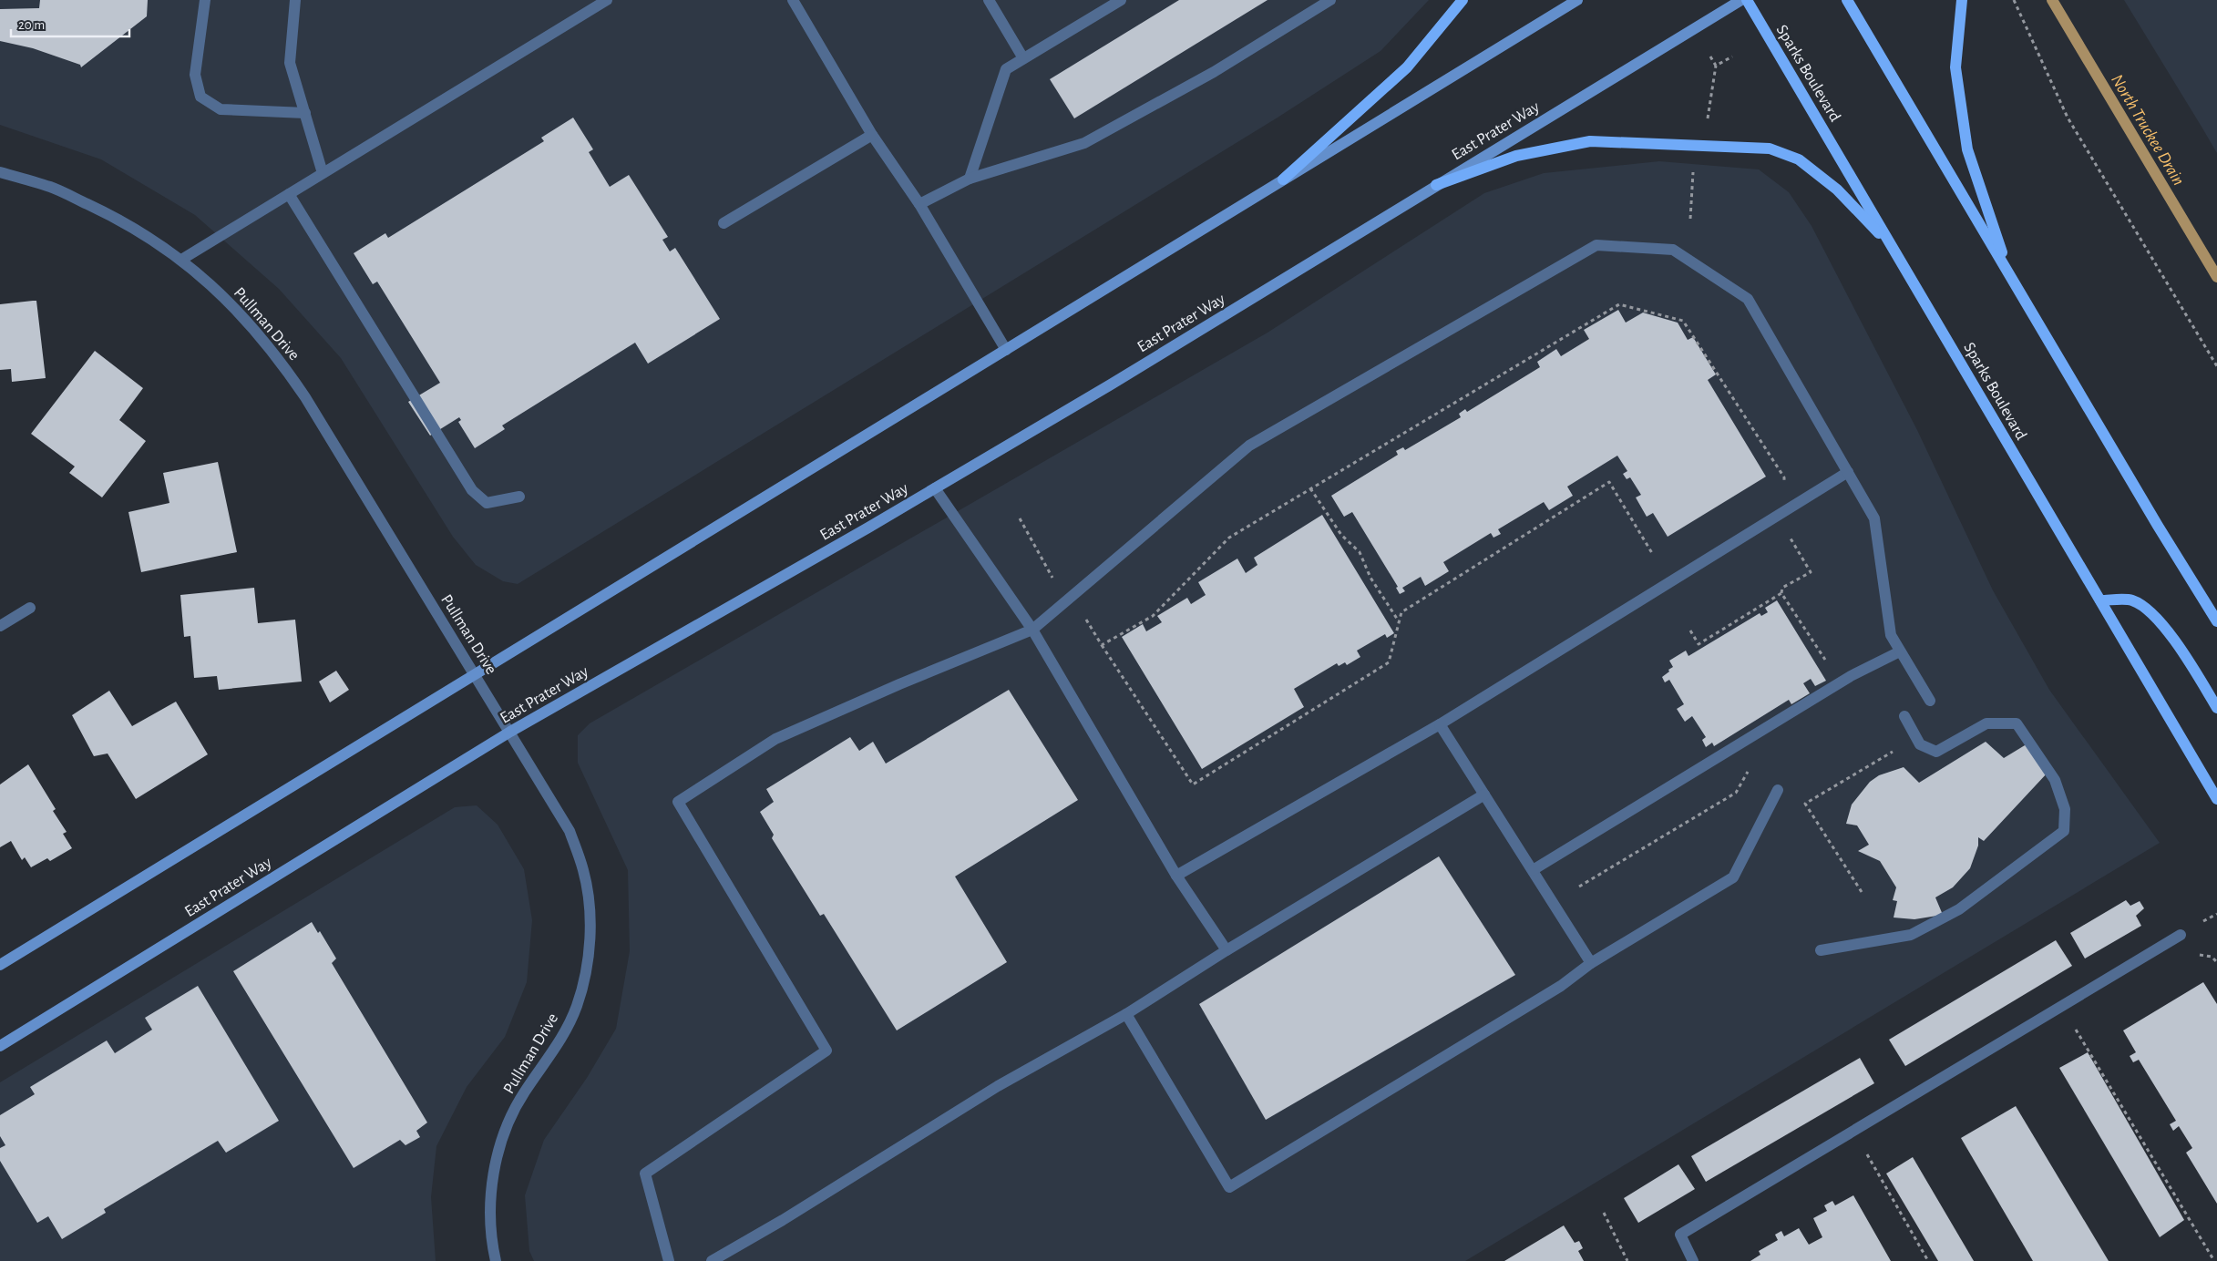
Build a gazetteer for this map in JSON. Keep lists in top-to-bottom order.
{
  "streets": {
    "main road": ["Sparks Boulevard", "East Prater Way"],
    "street": ["Pullman Drive"]
  },
  "crossings": [
    ["East Prater Way", "Pullman Drive"]
  ],
  "water": ["North Truckee Drain"],
  "scale_bar": "20 m"
}
